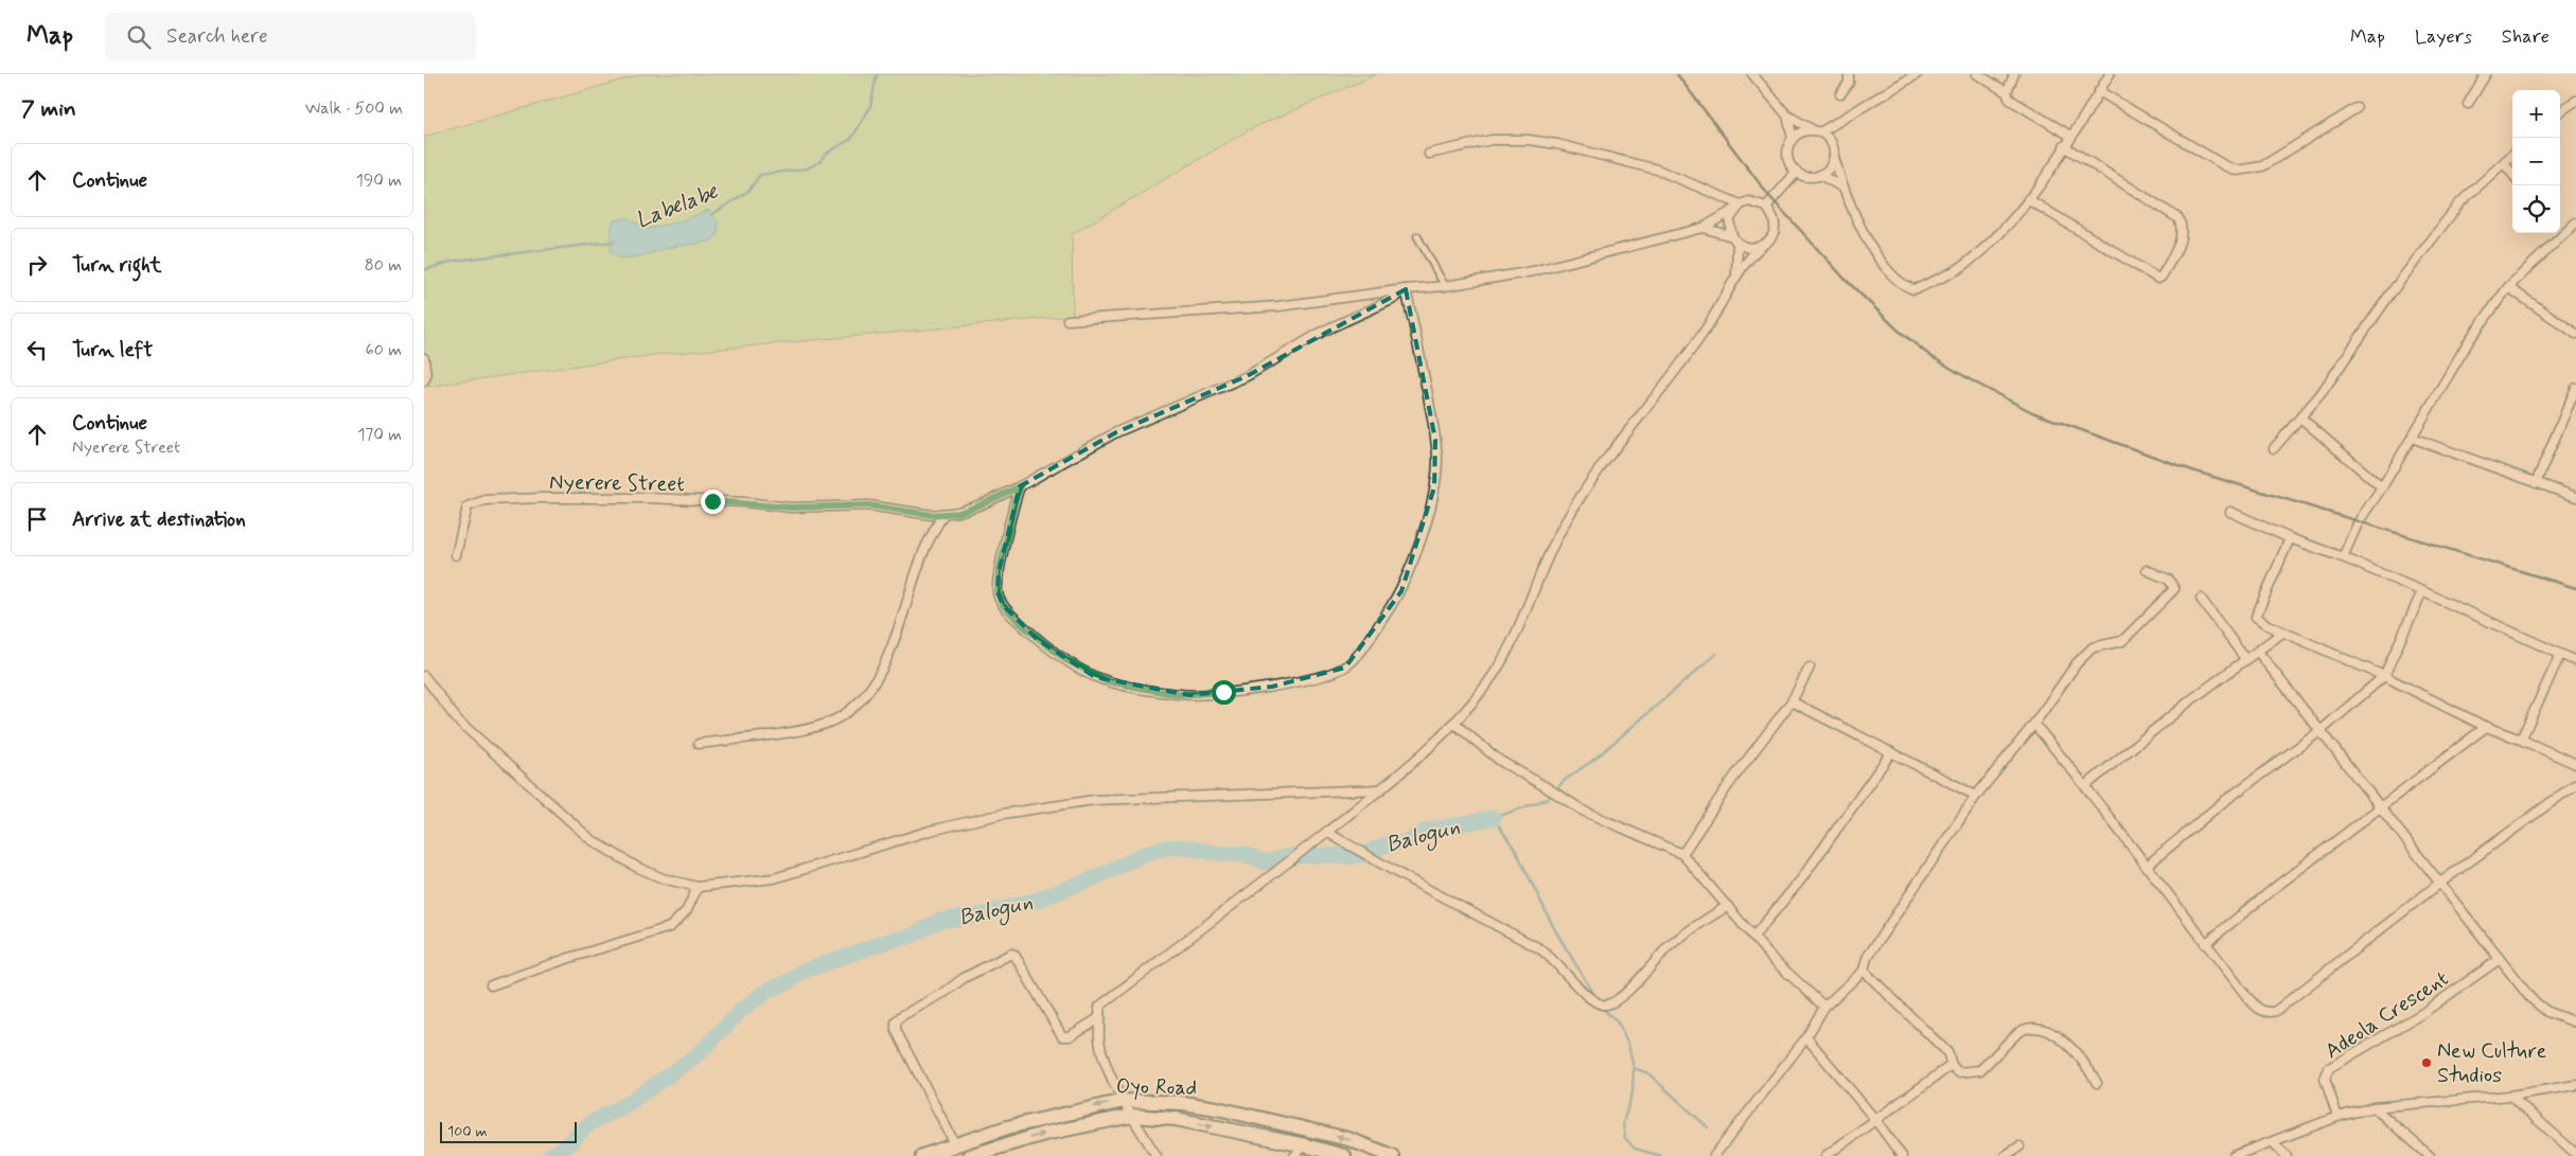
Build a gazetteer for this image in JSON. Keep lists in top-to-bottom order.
{
  "streets": {
    "main road": ["Oyo Road"],
    "street": ["Nyerere Street", "Adeola Crescent"]
  },
  "water": ["Labelabe", "Balogun"],
  "places": ["New Culture Studios"],
  "scale_bar": "100 m",
  "page": {
    "header": "Map",
    "search": "Search here",
    "nav": ["Map", "Layers", "Share"],
    "heading": ["7 min", "Walk · 500 m"],
    "map_buttons": ["+", "−"],
    "list": [
      ["Continue", "190 m"],
      ["Turn right", "80 m"],
      ["Turn left", "60 m"],
      ["Continue", "Nyerere Street", "170 m"],
      "Arrive at destination"
    ],
    "scale": "100 m"
  }
}
